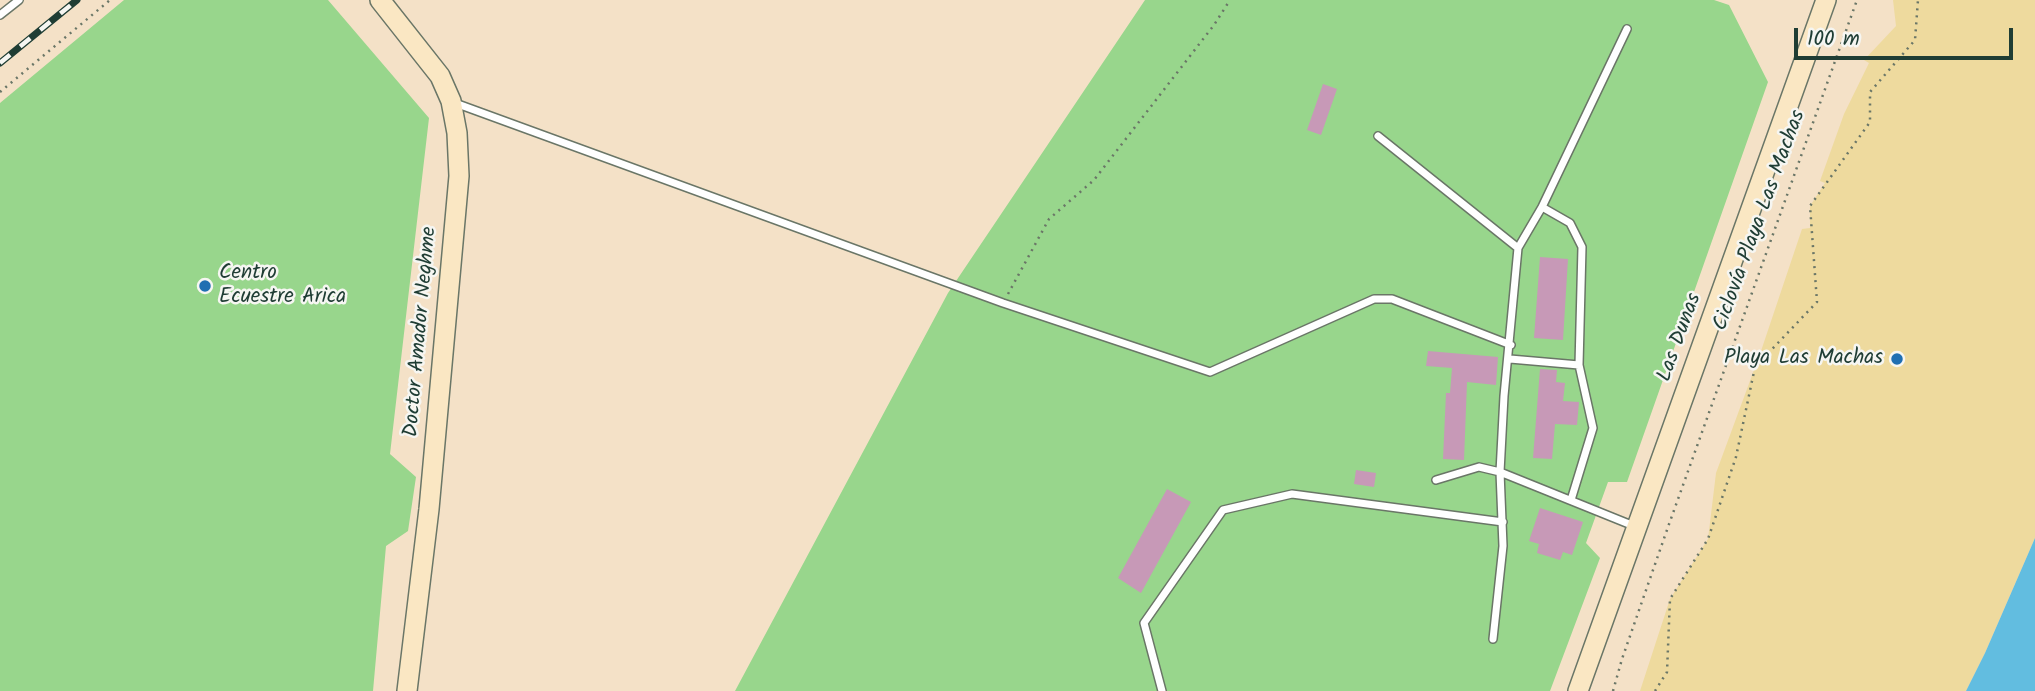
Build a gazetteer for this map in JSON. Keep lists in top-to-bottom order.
{
  "streets": {
    "main road": ["Doctor Amador Neghme", "Las Dunas"],
    "path": ["Ciclovía Playa Las Machas"]
  },
  "places": ["Centro Ecuestre Arica", "Playa Las Machas"],
  "scale_bar": "100 m"
}
